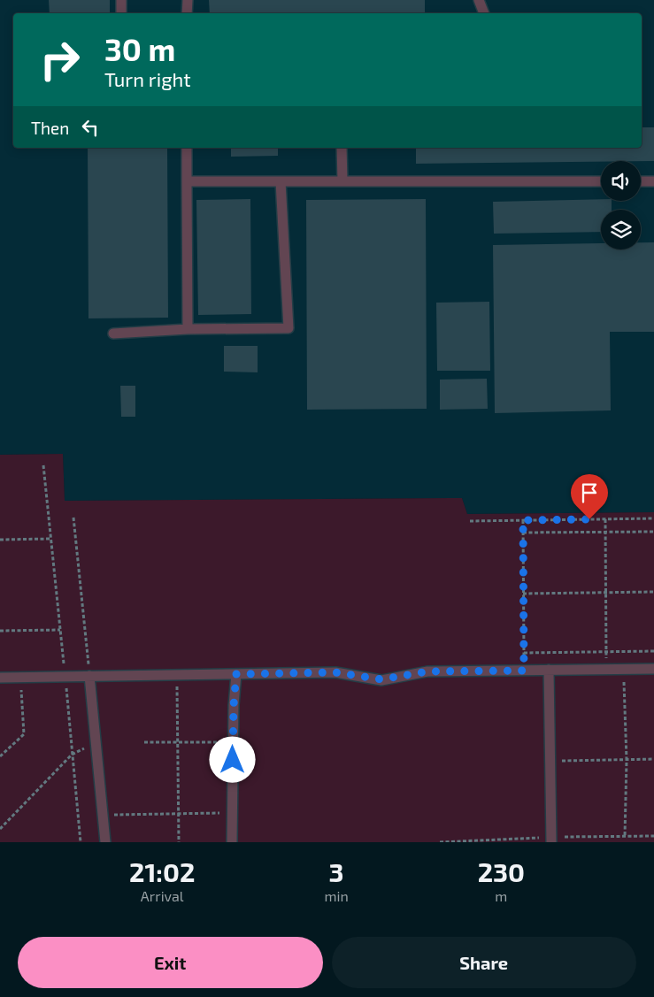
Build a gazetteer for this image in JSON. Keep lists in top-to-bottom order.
{
  "page": {
    "turn": ["30 m", "Turn right"],
    "then": "Then",
    "eta": [
      "21:02",
      "Arrival",
      "3",
      "min",
      "230",
      "m"
    ],
    "buttons": ["Exit", "Share"]
  }
}
